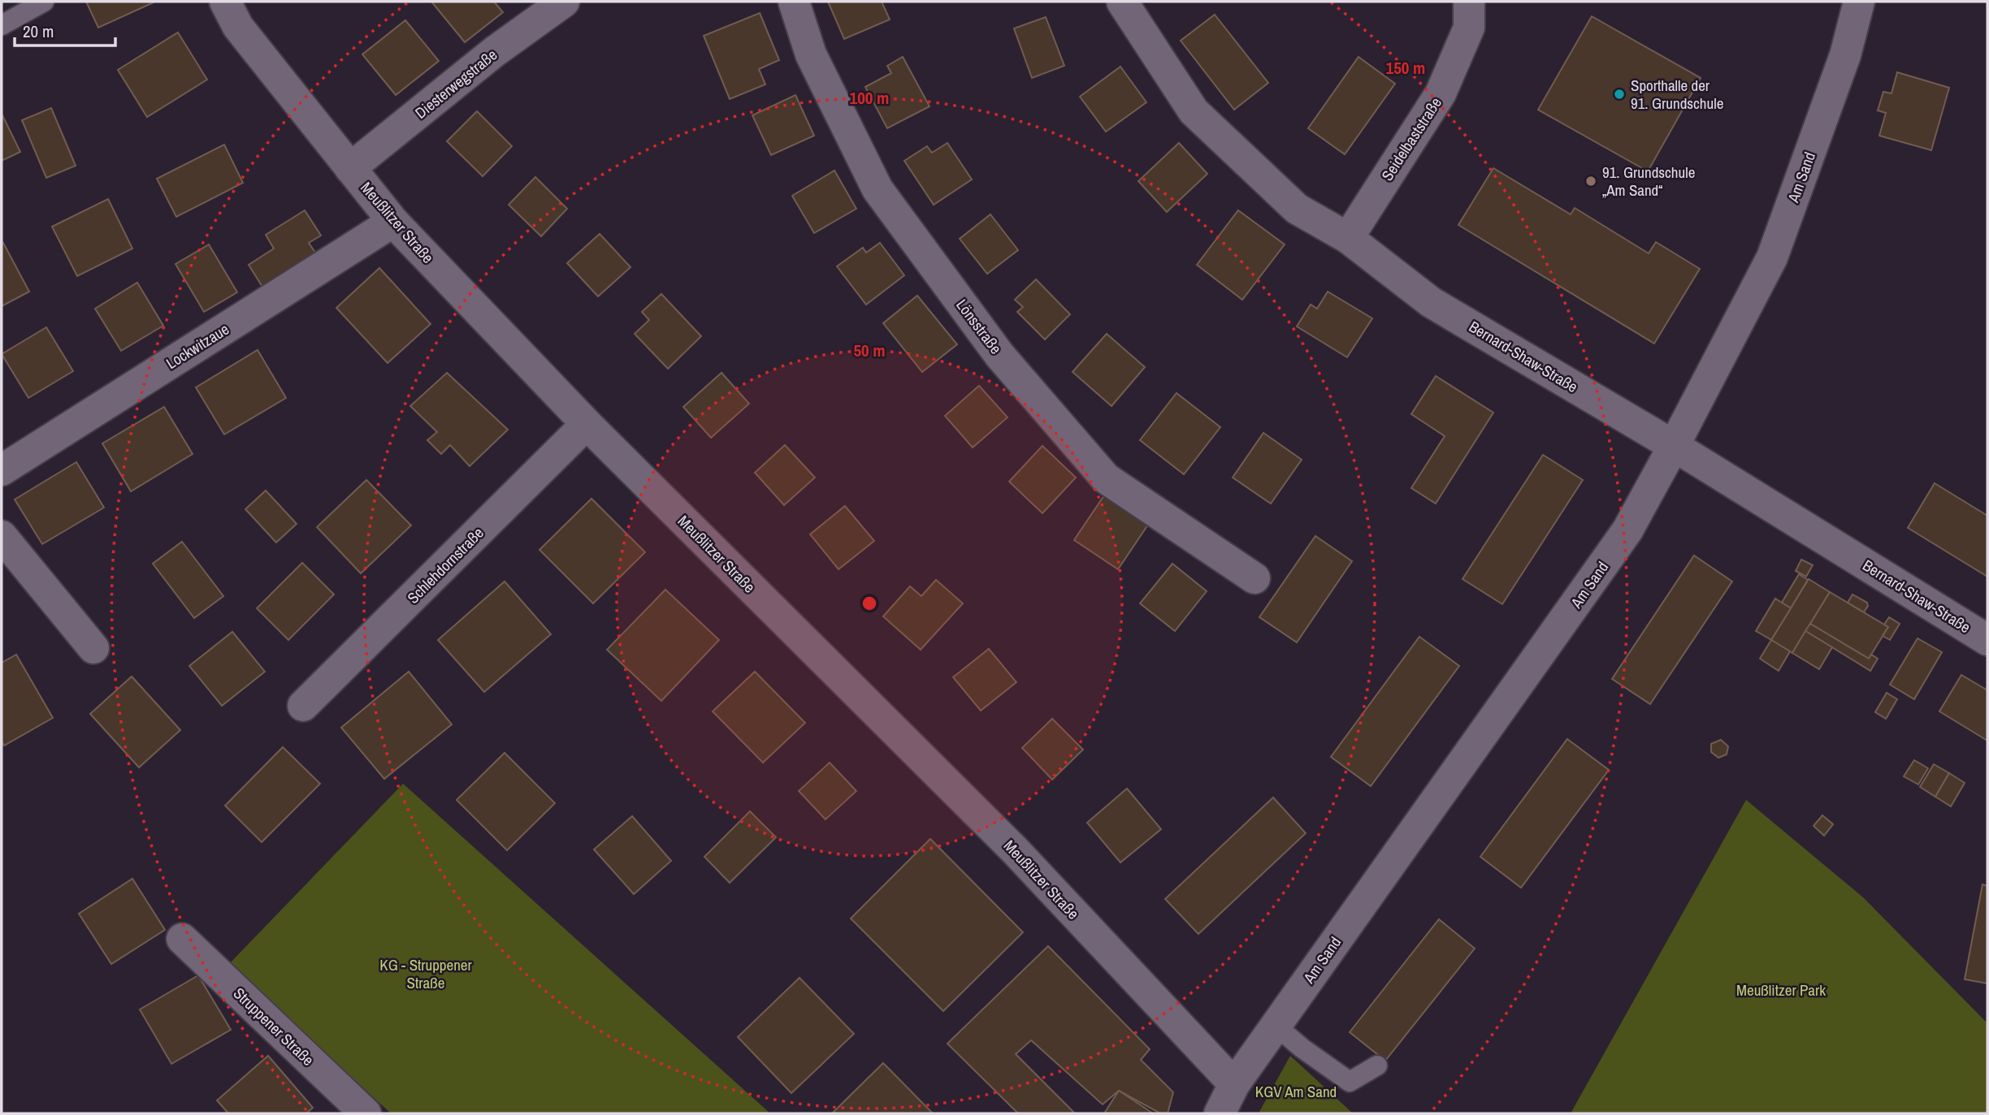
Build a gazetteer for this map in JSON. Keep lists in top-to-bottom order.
{
  "streets": {
    "street": [
      "Diesterwegstraße",
      "Seidelbaststraße",
      "Am Sand",
      "Meußlitzer Straße",
      "Lönsstraße",
      "Lockwitzaue",
      "Bernard-Shaw-Straße",
      "Schlehdornstraße",
      "Struppener Straße"
    ]
  },
  "crossings": [
    ["Diesterwegstraße", "Meußlitzer Straße"],
    ["Seidelbaststraße", "Bernard-Shaw-Straße"],
    ["Am Sand", "Meußlitzer Straße"],
    ["Am Sand", "Bernard-Shaw-Straße"],
    ["Meußlitzer Straße", "Lockwitzaue"],
    ["Meußlitzer Straße", "Schlehdornstraße"]
  ],
  "parks": ["KG - Struppener Straße", "Meußlitzer Park", "KGV Am Sand"],
  "places": ["Sporthalle der 91. Grundschule", "91. Grundschule „Am Sand“"],
  "scale_bar": "20 m",
  "rings": ["150 m", "100 m", "50 m"]
}
